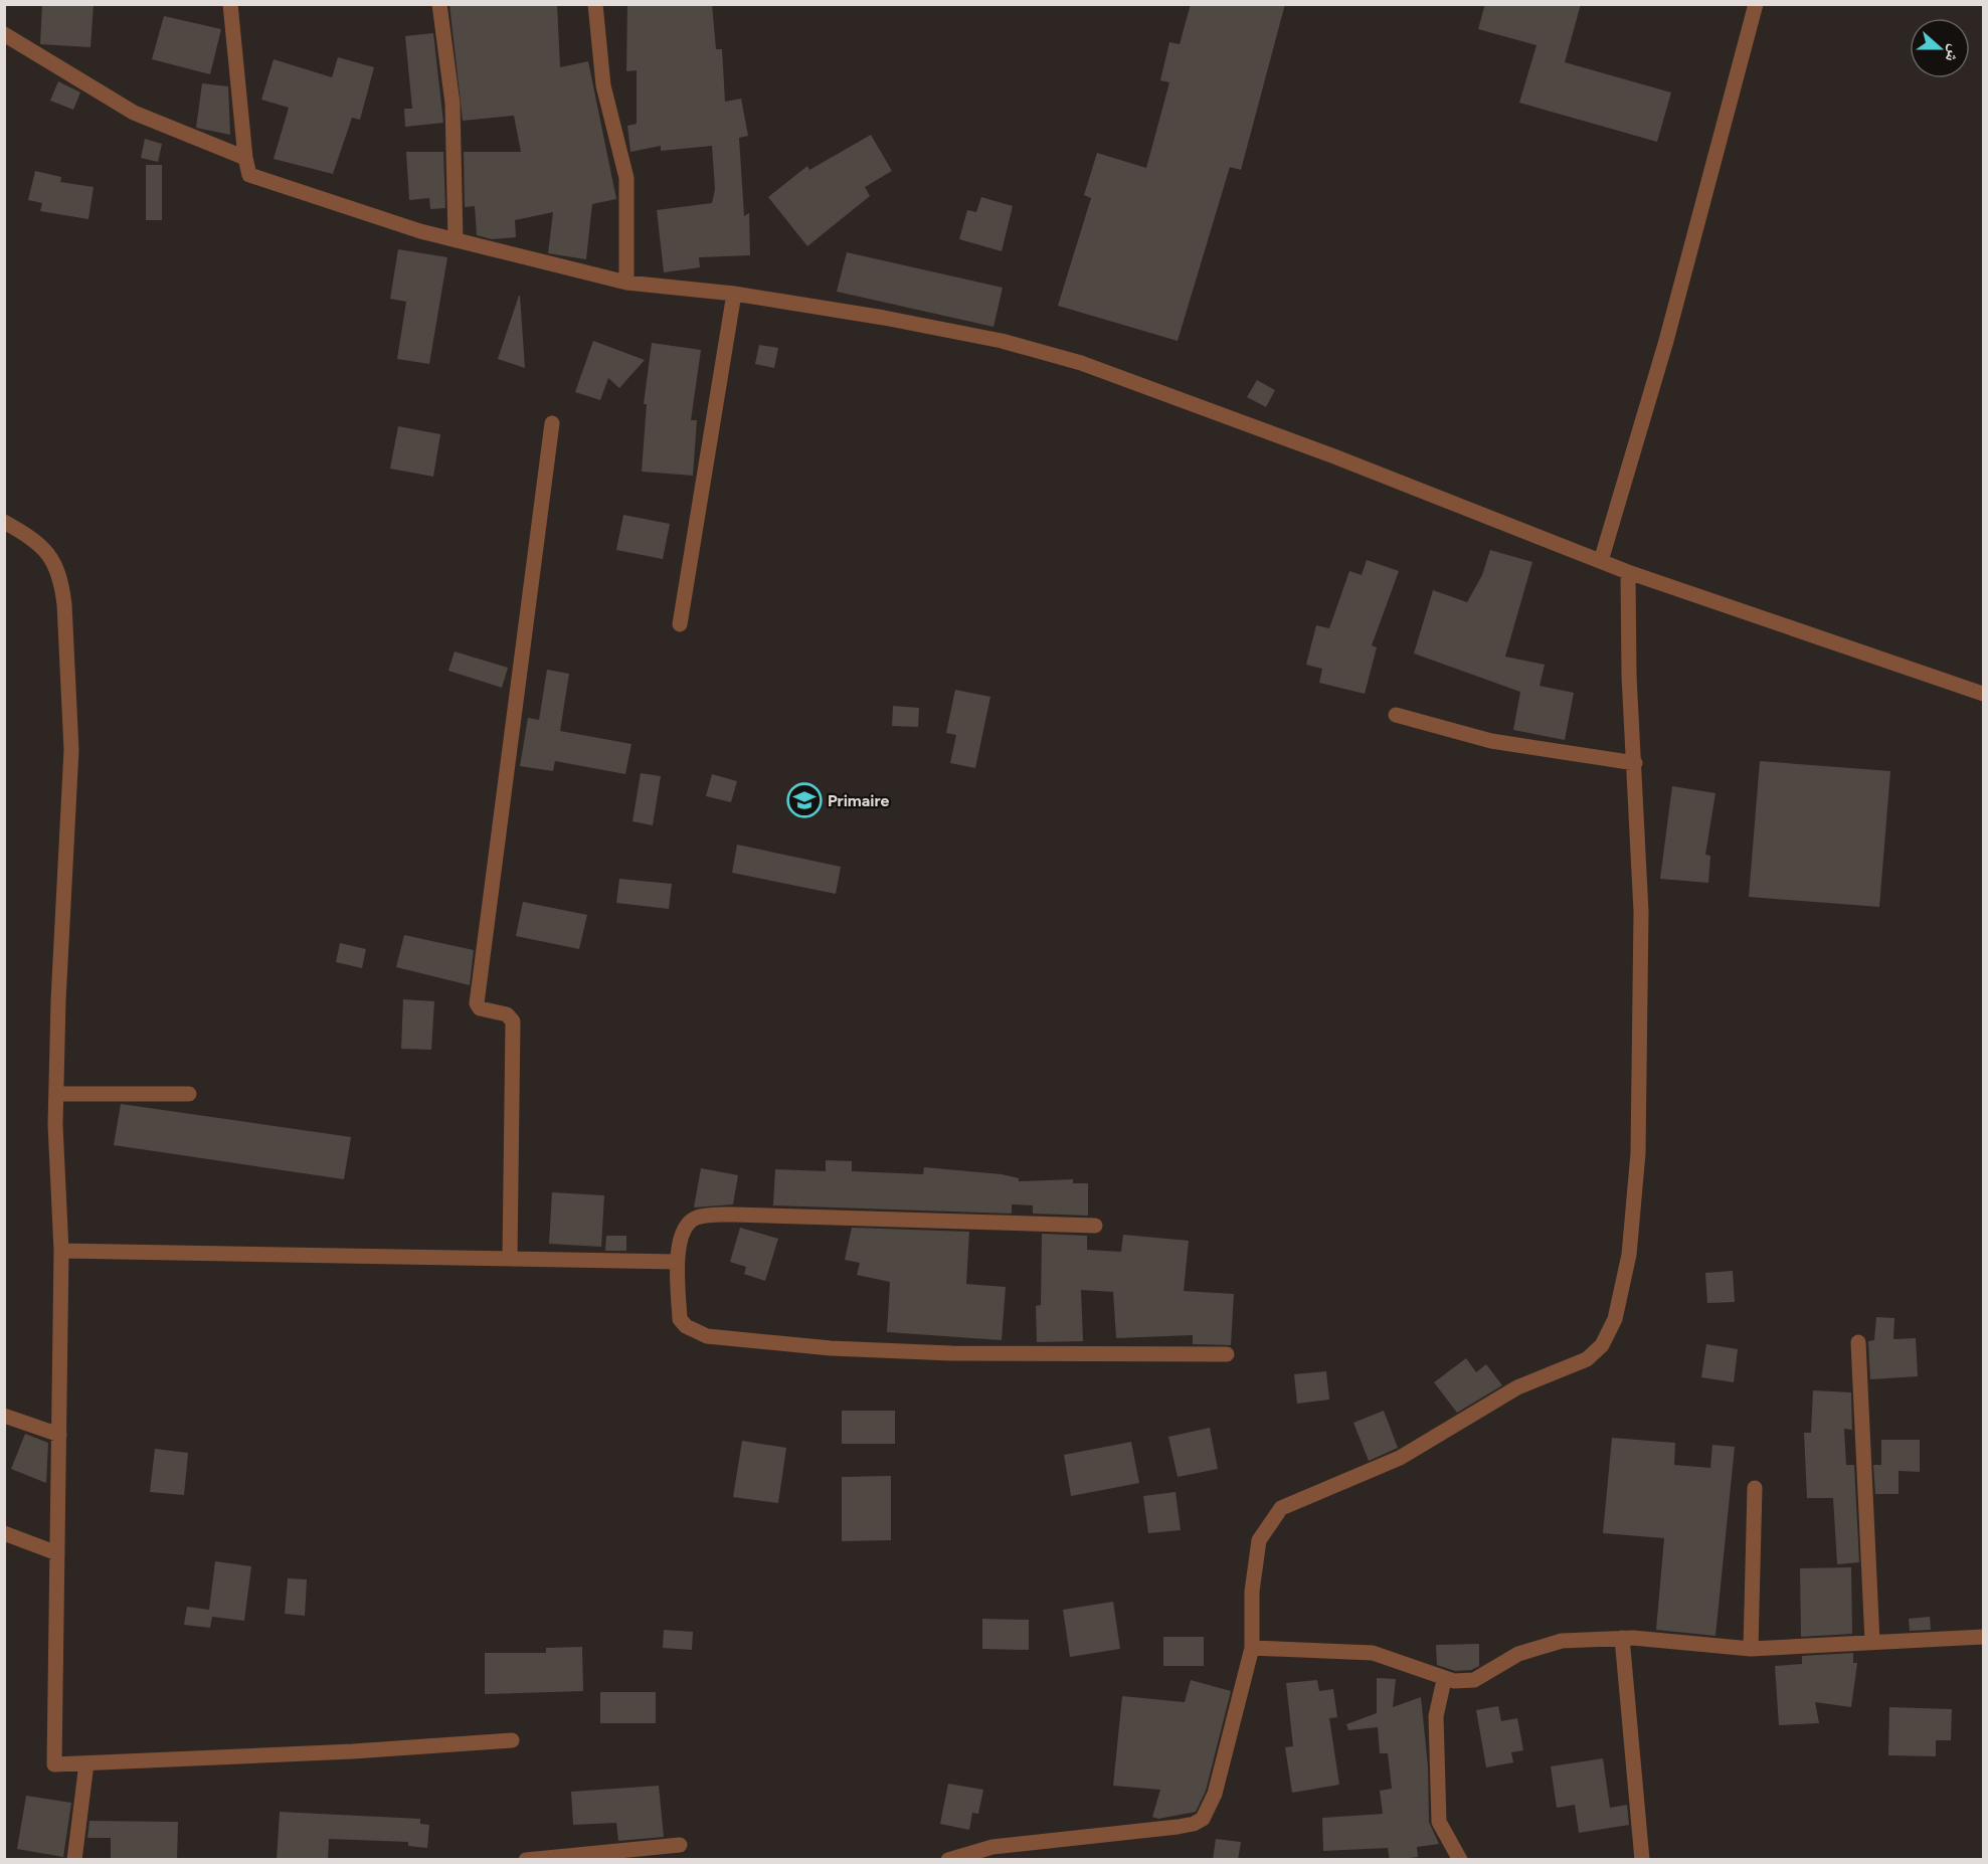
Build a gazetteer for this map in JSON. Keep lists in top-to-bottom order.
{
  "places": {
    "school or university": ["Primaire"]
  },
  "north": "right"
}
